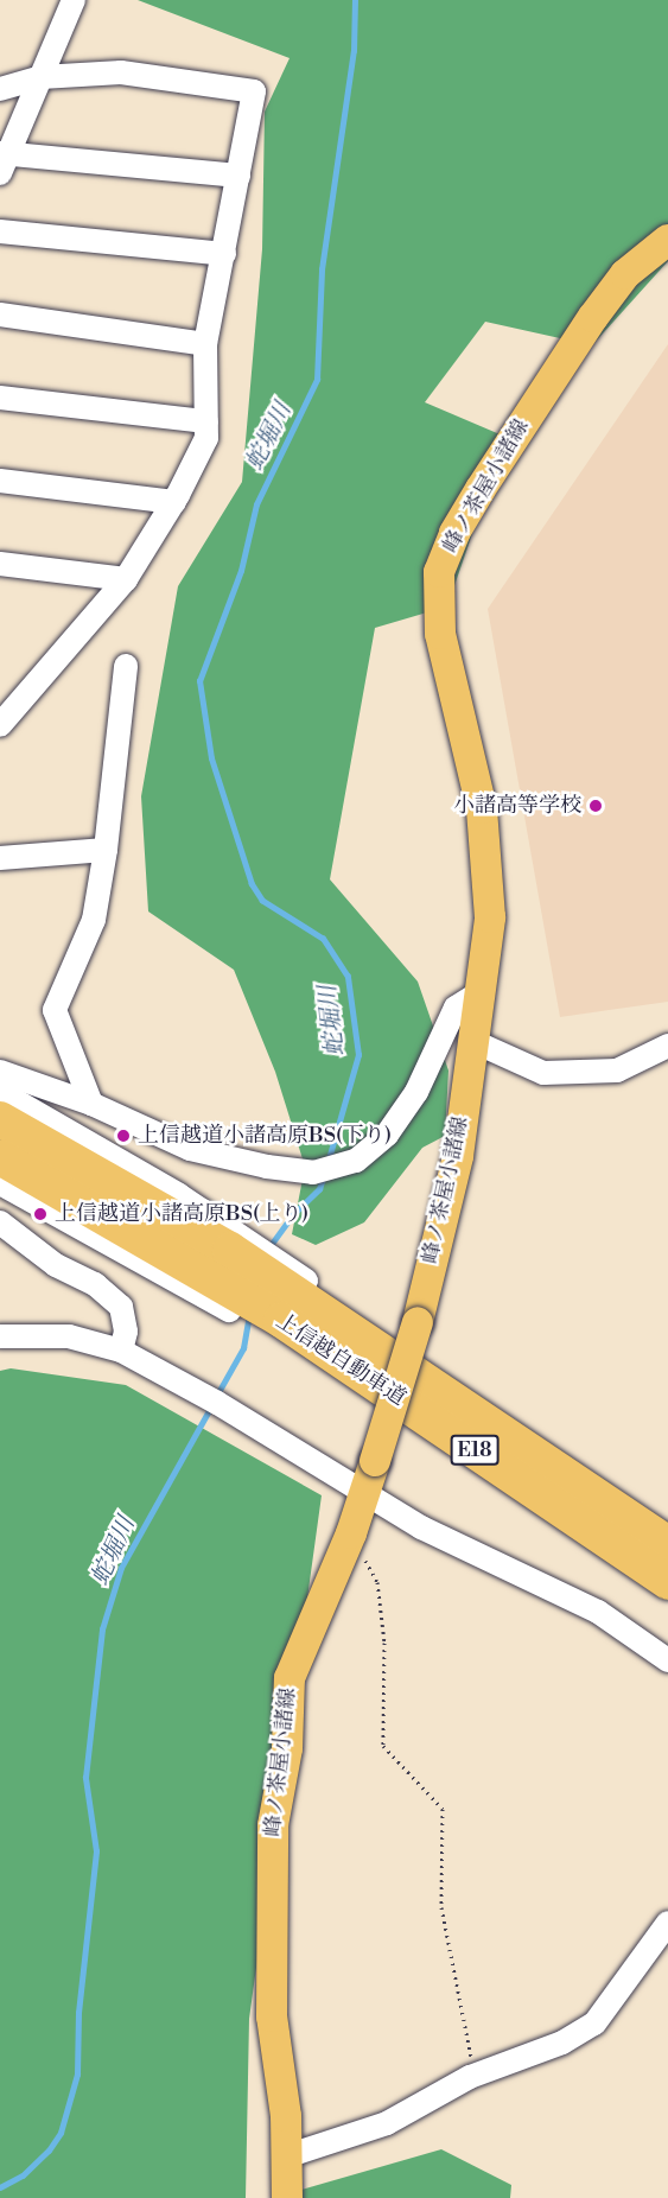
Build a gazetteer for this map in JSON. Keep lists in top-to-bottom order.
{
  "streets": {
    "highway": ["上信越自動車道", "E18"],
    "main road": ["峰ノ茶屋小諸線"]
  },
  "water": ["蛇堀川"],
  "places": ["小諸高等学校", "上信越道小諸高原BS(下り)", "上信越道小諸高原BS(上り)"]
}
